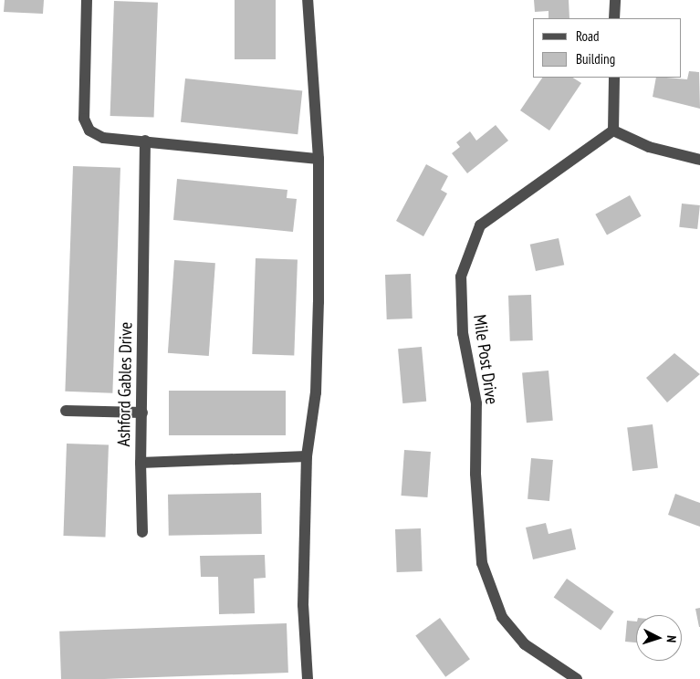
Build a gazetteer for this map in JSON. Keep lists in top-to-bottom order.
{
  "streets": {
    "street": ["Mile Post Drive", "Ashford Gables Drive"]
  },
  "legend": ["Road", "Building"],
  "north": "right"
}
